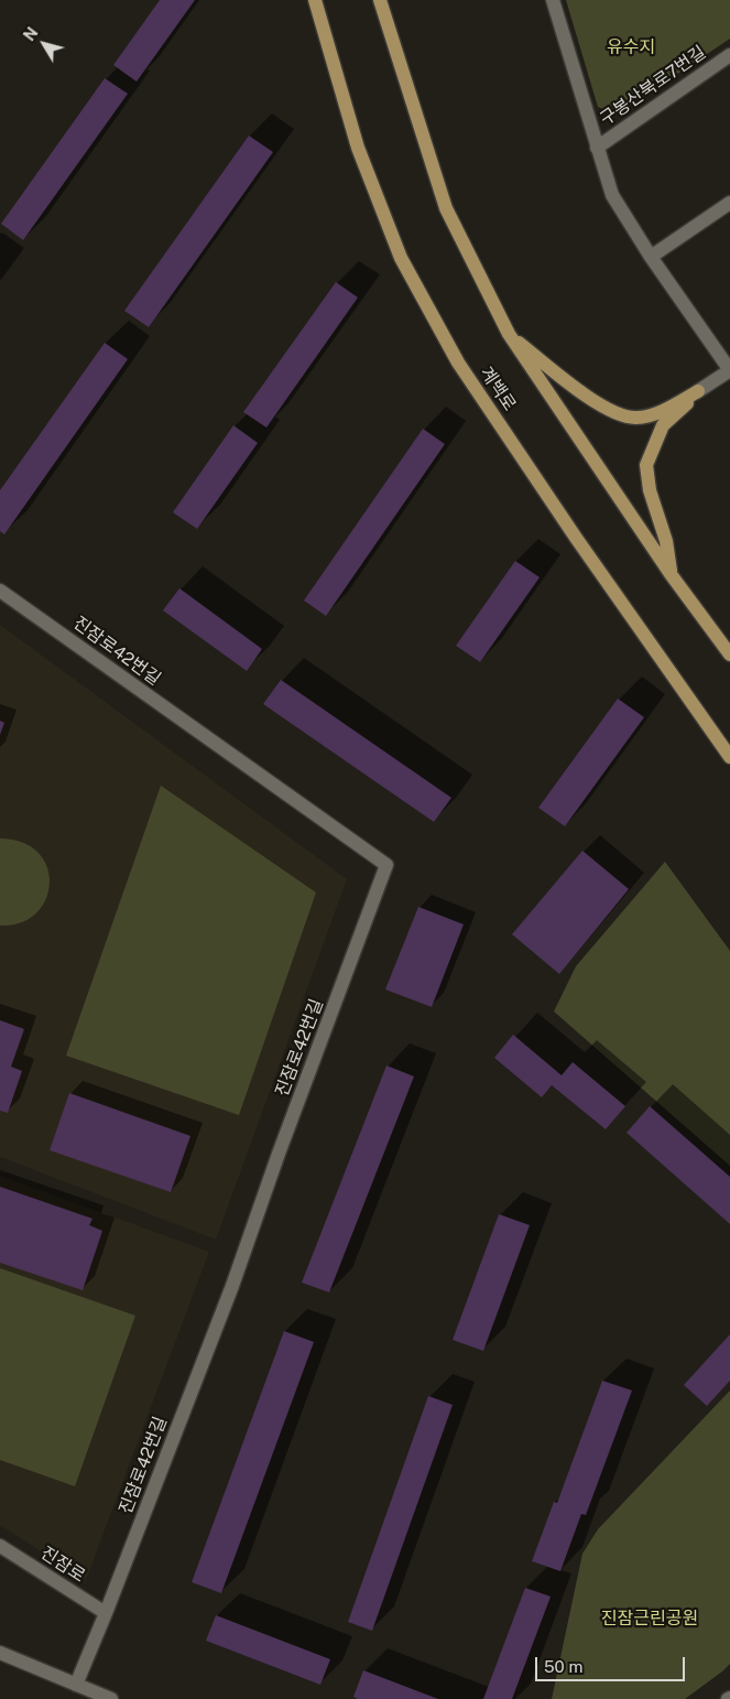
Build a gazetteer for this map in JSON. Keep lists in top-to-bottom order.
{
  "streets": {
    "main road": ["계백로"],
    "street": ["구봉산북로7번길", "진잠로42번길", "진잠로"]
  },
  "crossings": [
    ["진잠로42번길", "진잠로"]
  ],
  "parks": ["유수지", "진잠근린공원"],
  "scale_bar": "50 m",
  "north": "top left"
}
